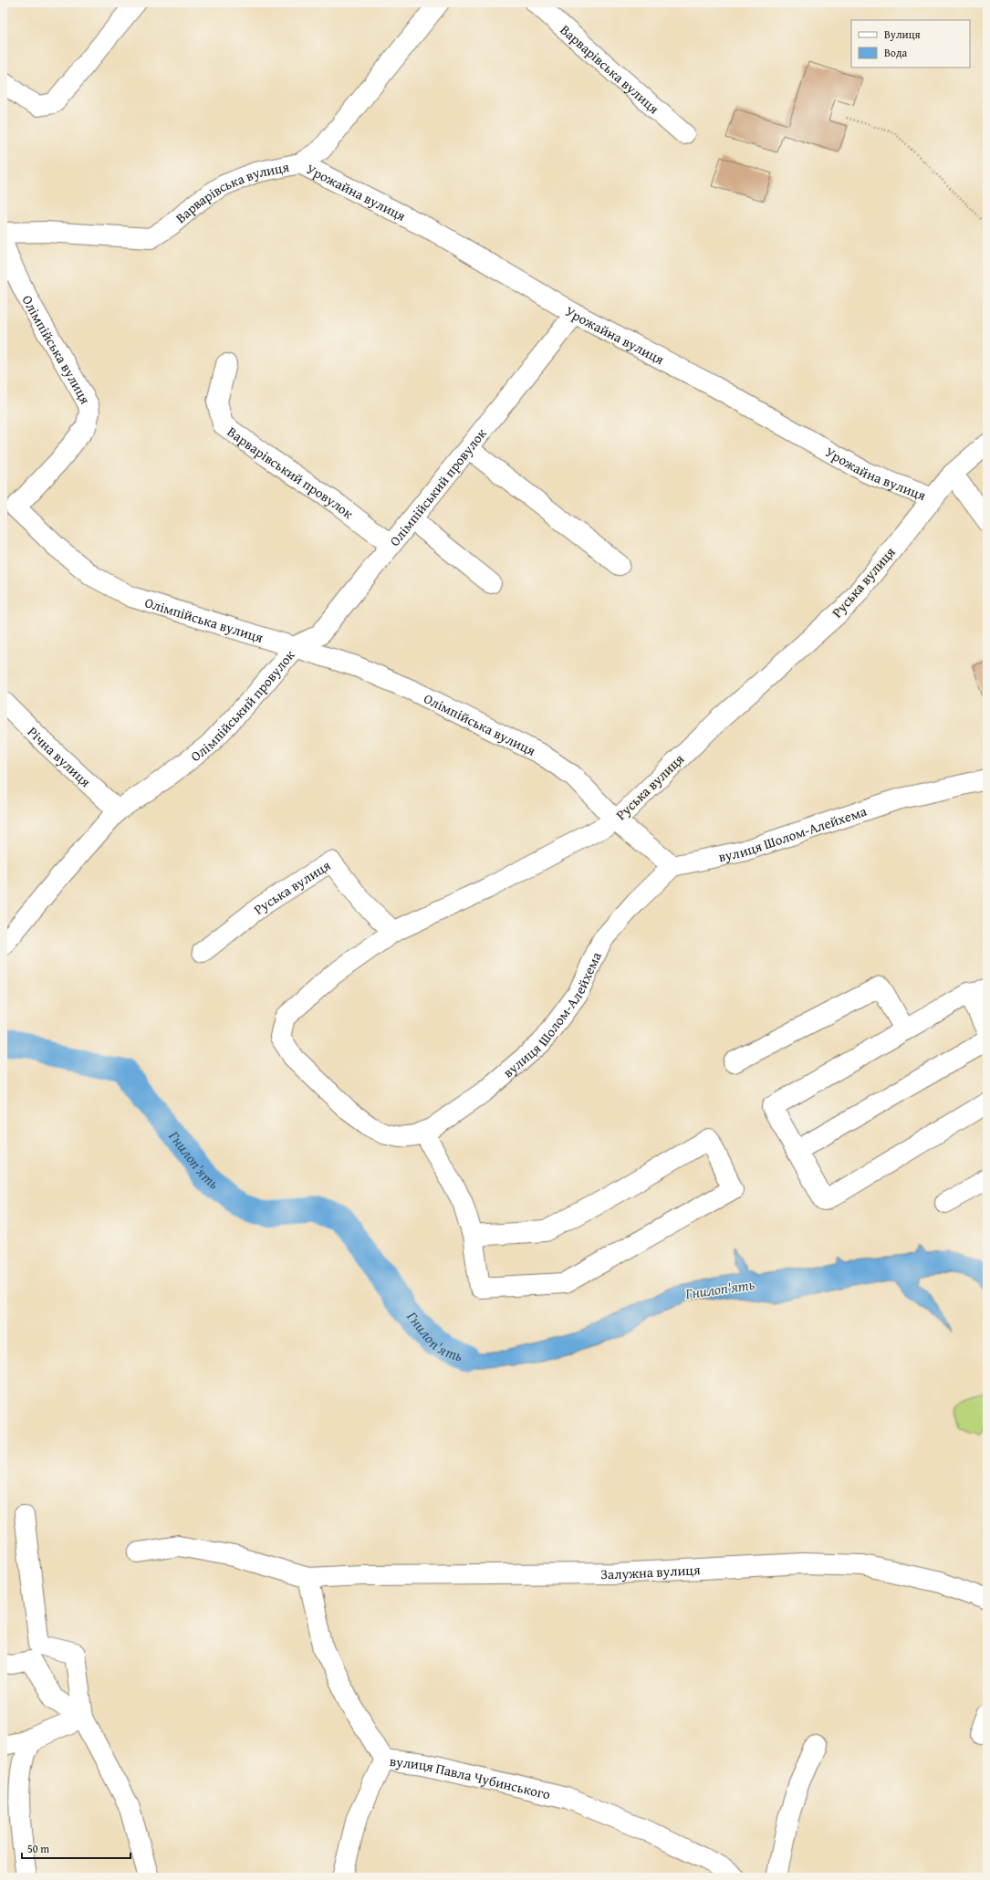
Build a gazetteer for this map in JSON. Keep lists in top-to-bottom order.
{
  "streets": {
    "street": [
      "Варварівська вулиця",
      "Урожайна вулиця",
      "Олімпійська вулиця",
      "Варварівський провулок",
      "Олімпійський провулок",
      "Руська вулиця",
      "Річна вулиця",
      "вулиця Шолом-Алейхема",
      "Залужна вулиця",
      "вулиця Павла Чубинського"
    ]
  },
  "crossings": [
    ["Варварівська вулиця", "Урожайна вулиця"],
    ["Урожайна вулиця", "Олімпійський провулок"],
    ["Урожайна вулиця", "Руська вулиця"],
    ["Олімпійська вулиця", "Олімпійський провулок"],
    ["Олімпійська вулиця", "Руська вулиця"],
    ["Олімпійська вулиця", "вулиця Шолом-Алейхема"],
    ["Варварівський провулок", "Олімпійський провулок"],
    ["Олімпійський провулок", "Річна вулиця"],
    ["Руська вулиця", "вулиця Шолом-Алейхема"],
    ["Залужна вулиця", "вулиця Павла Чубинського"]
  ],
  "water": ["Гнилоп'ять"],
  "legend": ["Вулиця", "Вода"],
  "scale_bar": "50 m"
}
